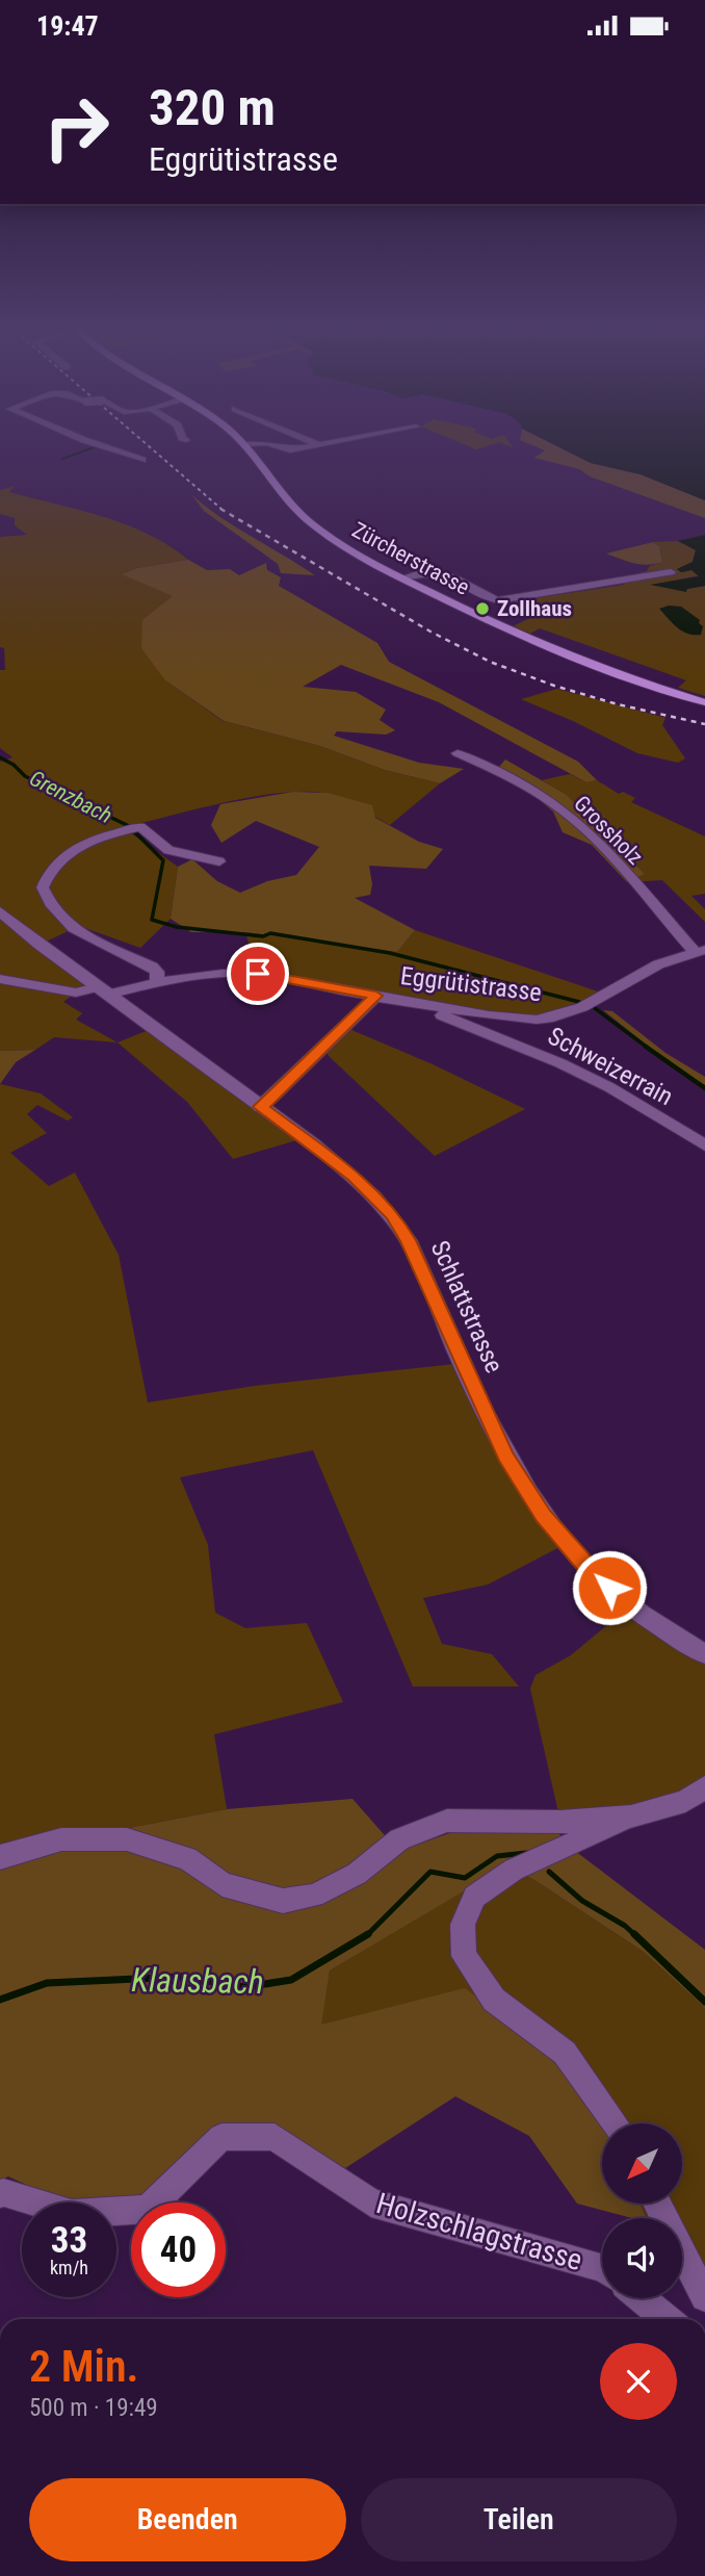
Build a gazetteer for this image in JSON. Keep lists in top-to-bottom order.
{
  "streets": {
    "main road": ["Zürcherstrasse"],
    "street": [
      "Grossholz",
      "Eggrütistrasse",
      "Schweizerrain",
      "Schlattstrasse",
      "Holzschlagstrasse"
    ]
  },
  "crossings": [
    ["Grossholz", "Eggrütistrasse"],
    ["Eggrütistrasse", "Schweizerrain"],
    ["Eggrütistrasse", "Schlattstrasse"]
  ],
  "water": ["Grenzbach", "Klausbach"],
  "places": ["Zollhaus"],
  "north": "bottom left",
  "page": {
    "status": "19:47",
    "turn": ["320 m", "Eggrütistrasse"],
    "speed": "33 km/h",
    "limit": "40",
    "heading": ["2 Min.", "500 m · 19:49"],
    "buttons": ["Beenden", "Teilen"]
  }
}
